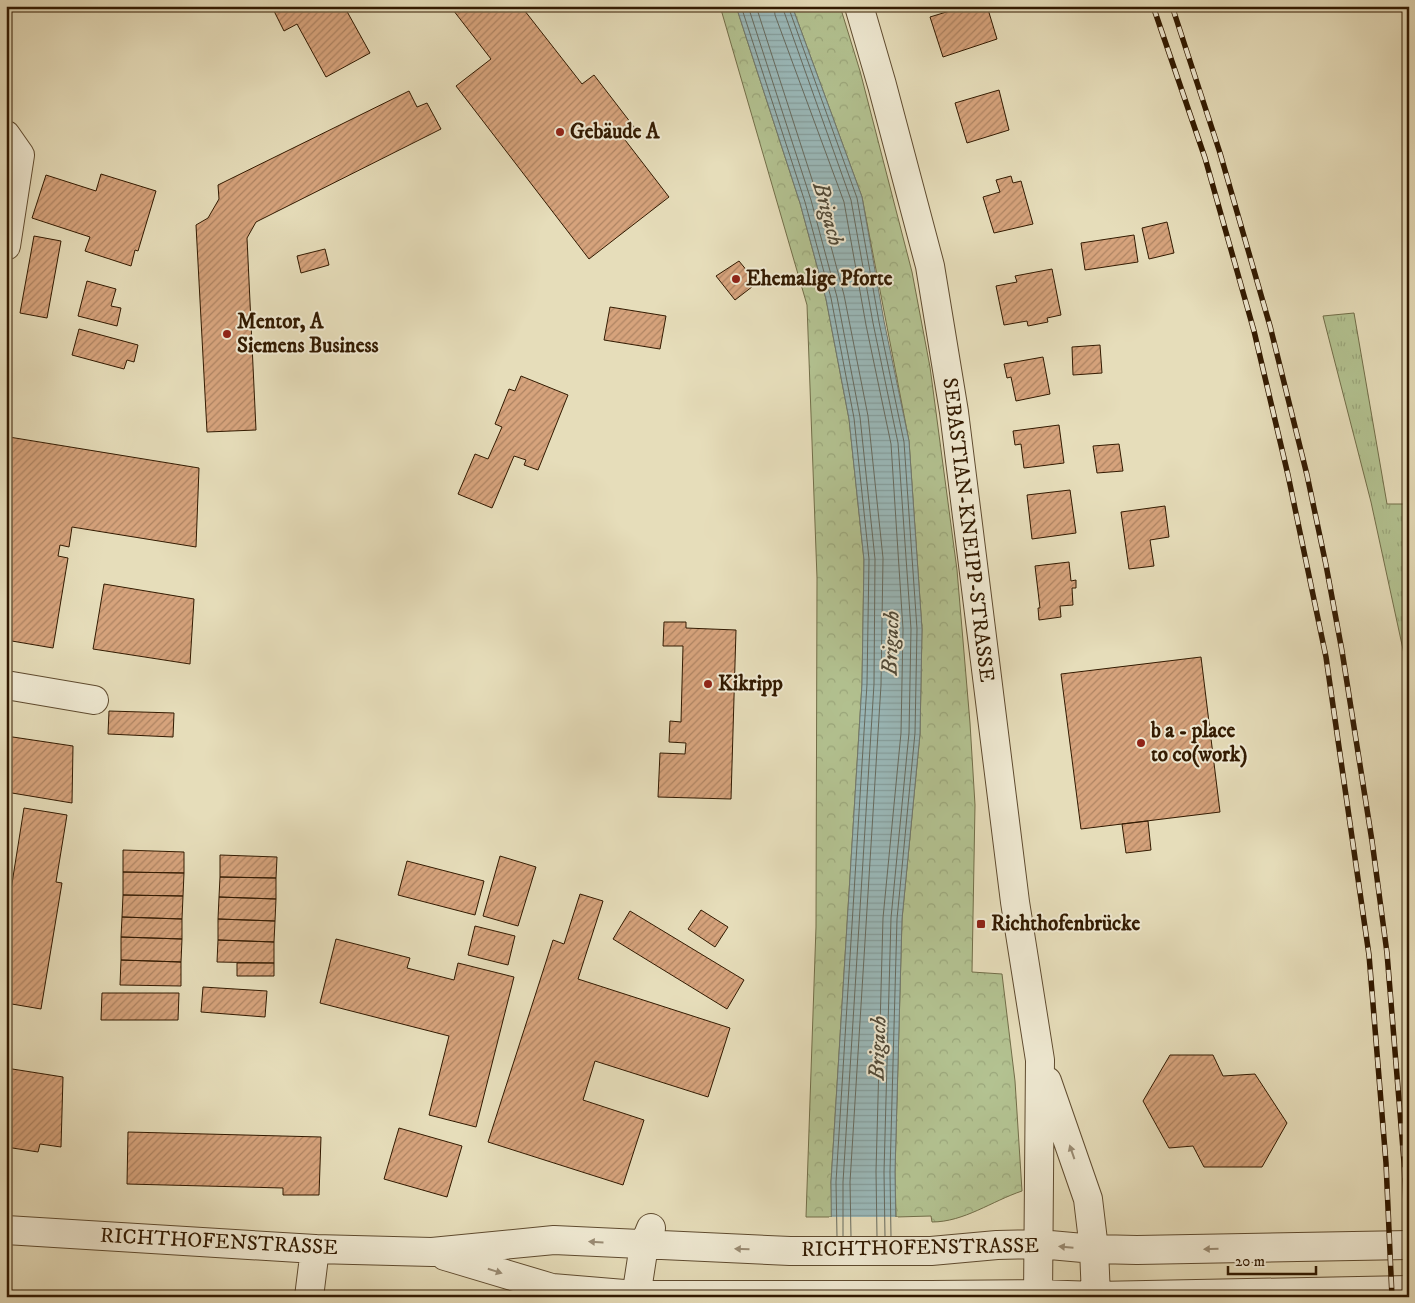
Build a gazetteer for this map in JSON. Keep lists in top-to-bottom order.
{
  "streets": {
    "street": ["SEBASTIAN-KNEIPP-STRASSE", "RICHTHOFENSTRASSE"]
  },
  "crossings": [
    ["SEBASTIAN-KNEIPP-STRASSE", "RICHTHOFENSTRASSE"]
  ],
  "water": ["Brigach"],
  "places": {
    "other": [
      "Gebäude A",
      "Ehemalige Pforte",
      "Mentor, A Siemens Business",
      "Kikripp",
      "b a - place to co(work)"
    ],
    "transit": ["Richthofenbrücke"]
  },
  "scale_bar": "20 m"
}
